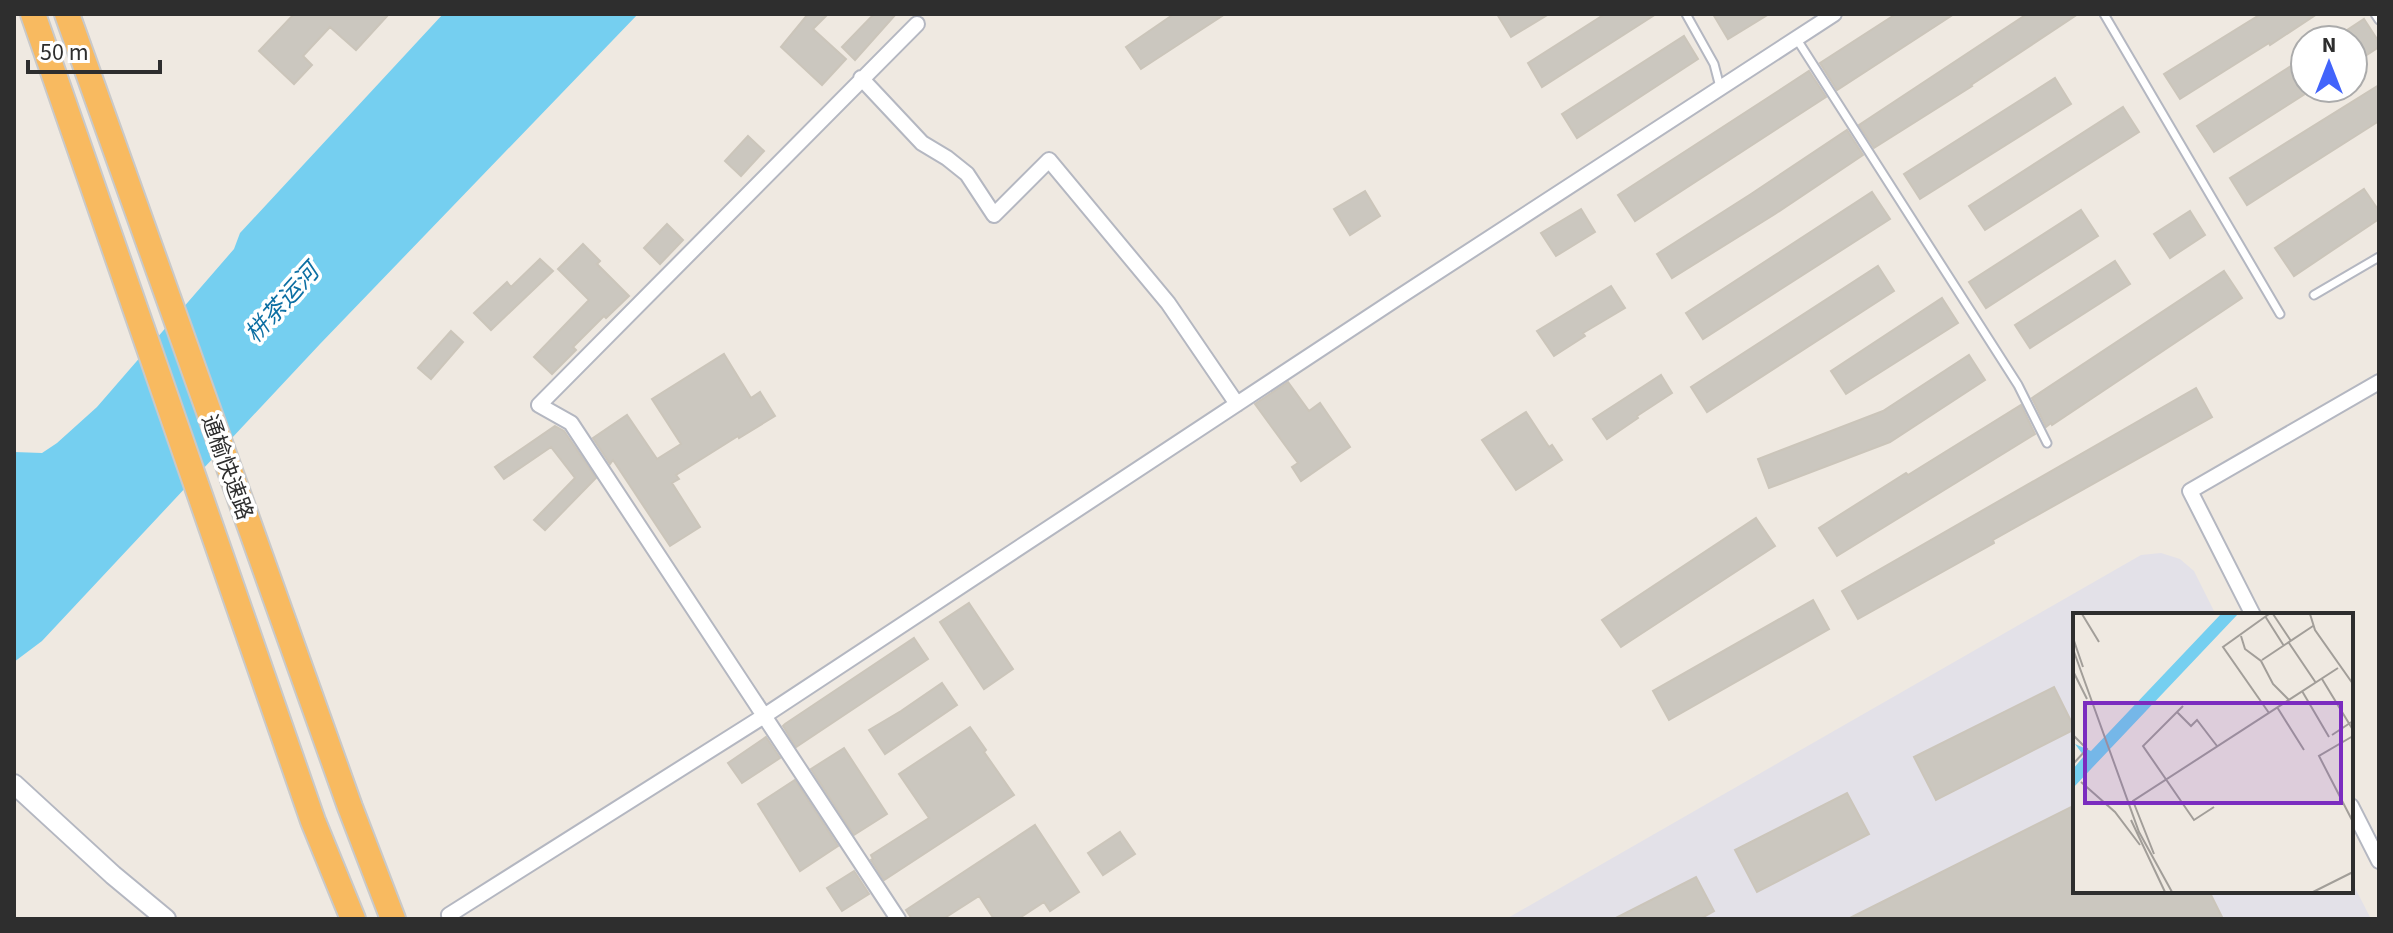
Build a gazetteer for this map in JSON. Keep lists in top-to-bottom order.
{
  "streets": {
    "highway": ["通榆快速路"]
  },
  "water": ["栟茶运河"],
  "scale_bar": "50 m",
  "north": "top"
}
